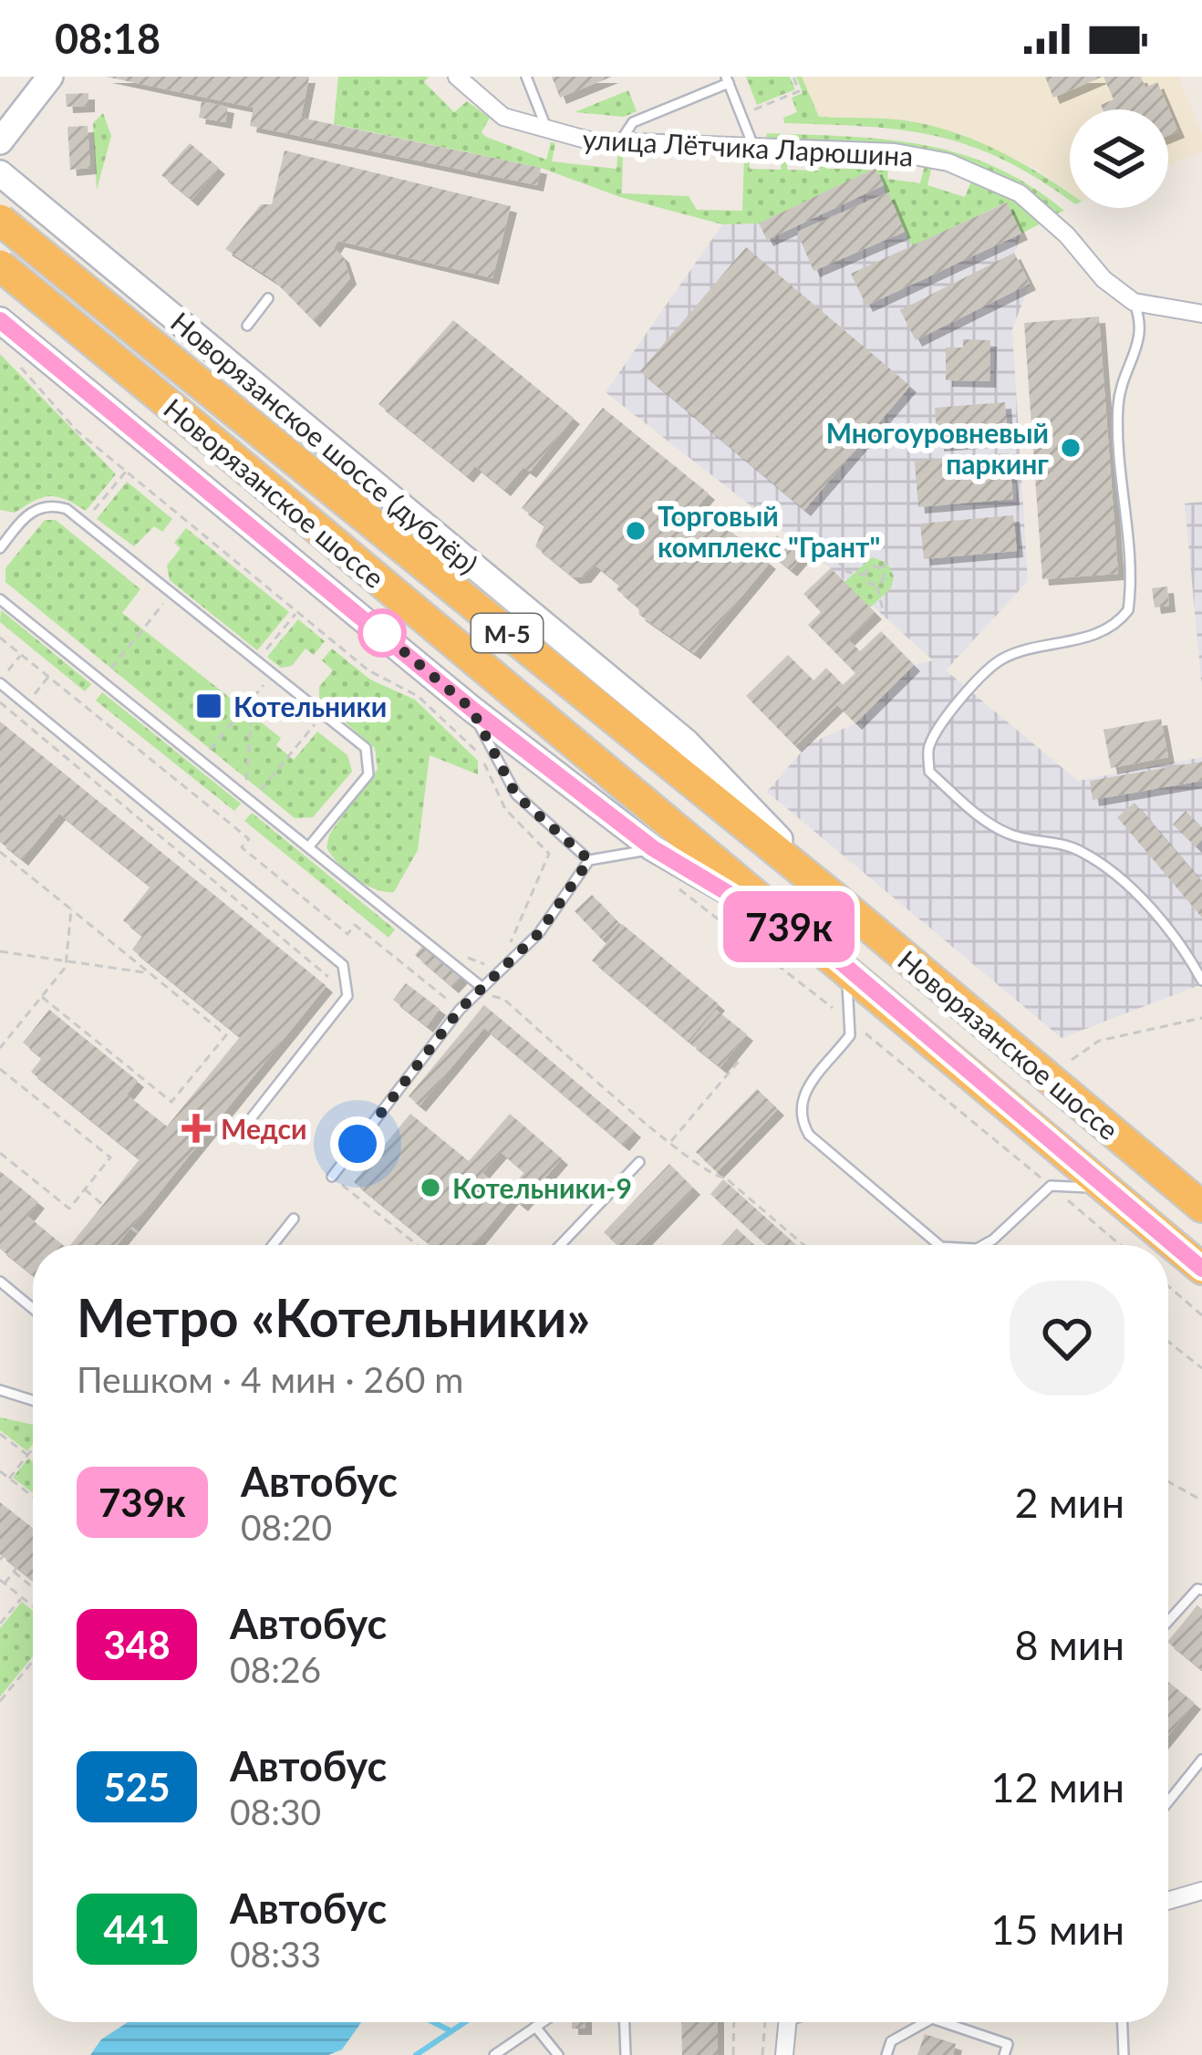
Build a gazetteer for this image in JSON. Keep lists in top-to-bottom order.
{
  "streets": {
    "highway": ["Новорязанское шоссе", "М-5"],
    "main road": ["Новорязанское шоссе (дублёр)"],
    "street": ["улица Лётчика Ларюшина"]
  },
  "crossings": [
    ["Новорязанское шоссе (дублёр)", "Новорязанское шоссе"]
  ],
  "places": {
    "other": ["Многоуровневый паркинг", "Торговый комплекс \"Грант\"", "Котельники-9"],
    "transit": ["Котельники"],
    "health": ["Медси"]
  },
  "lines": ["bus line 739к"],
  "page": {
    "status": "08:18",
    "on_map": "739к",
    "heading": ["Метро «Котельники»", "Пешком · 4 мин · 260 m"],
    "list": [
      {
        "mark": "739к",
        "name": "Автобус",
        "note": "08:20",
        "value": "2 мин"
      },
      {
        "mark": "348",
        "name": "Автобус",
        "note": "08:26",
        "value": "8 мин"
      },
      {
        "mark": "525",
        "name": "Автобус",
        "note": "08:30",
        "value": "12 мин"
      },
      {
        "mark": "441",
        "name": "Автобус",
        "note": "08:33",
        "value": "15 мин"
      }
    ]
  }
}
